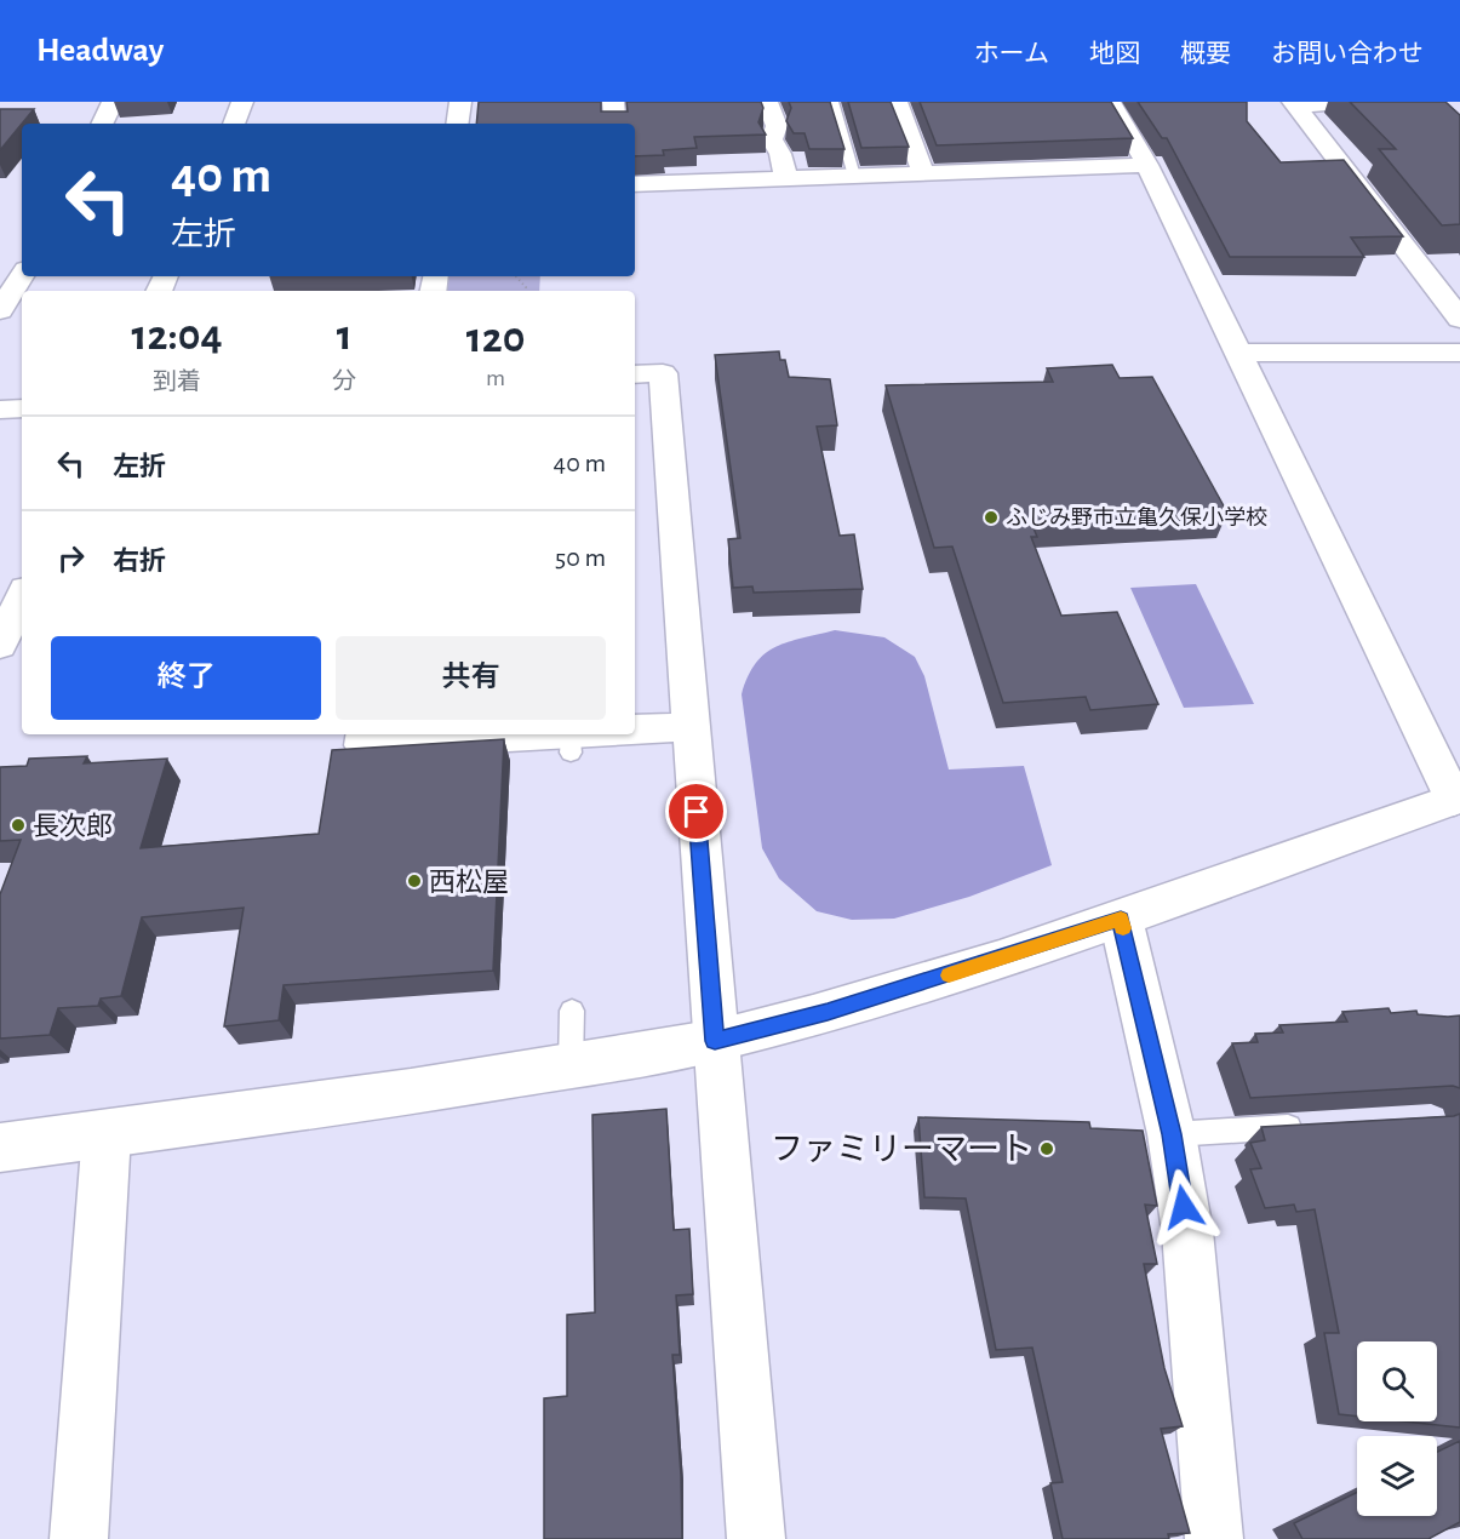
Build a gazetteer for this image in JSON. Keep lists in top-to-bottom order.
{
  "places": [
    "ふじみ野市立亀久保小学校",
    "長次郎",
    "西松屋",
    "ファミリーマート"
  ],
  "page": {
    "header": "Headway",
    "nav": [
      "ホーム",
      "地図",
      "概要",
      "お問い合わせ"
    ],
    "turn": ["40 m", "左折"],
    "eta": [
      "12:04",
      "到着",
      "1",
      "分",
      "120",
      "m"
    ],
    "list": [
      {
        "name": "左折",
        "value": "40 m"
      },
      {
        "name": "右折",
        "value": "50 m"
      }
    ],
    "buttons": ["終了", "共有"]
  }
}
